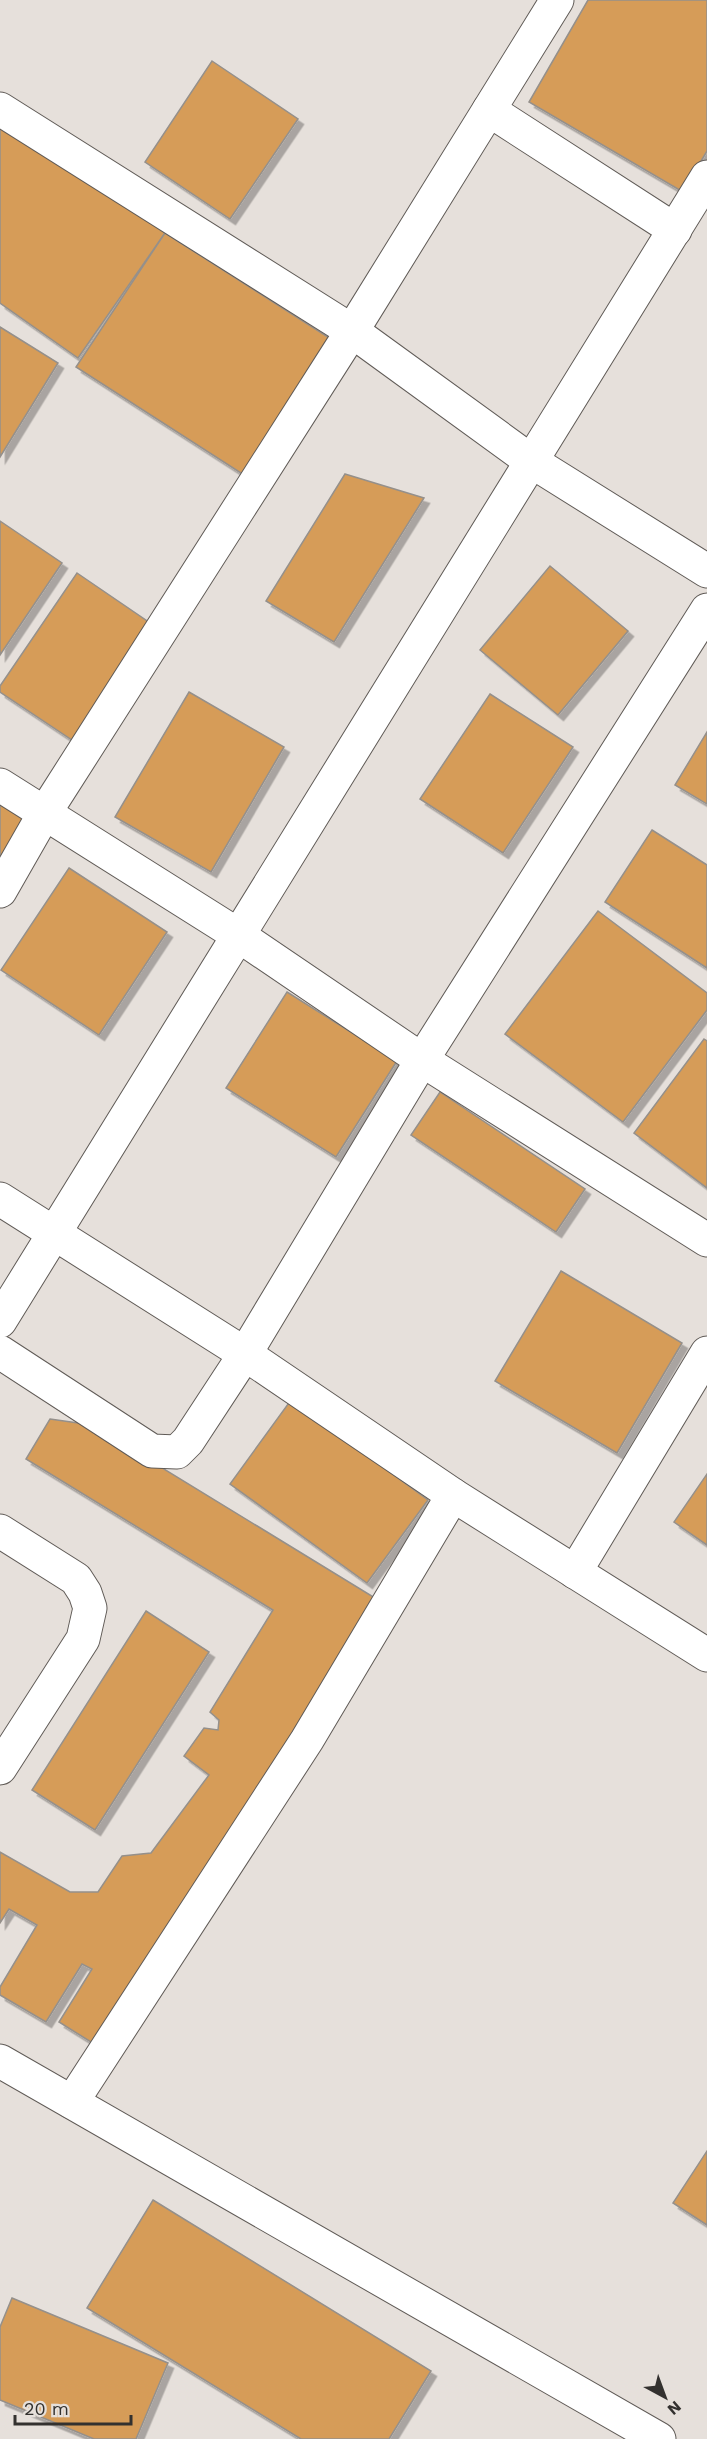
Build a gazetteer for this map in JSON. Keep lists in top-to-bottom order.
{
  "scale_bar": "20 m",
  "north": "bottom right"
}
